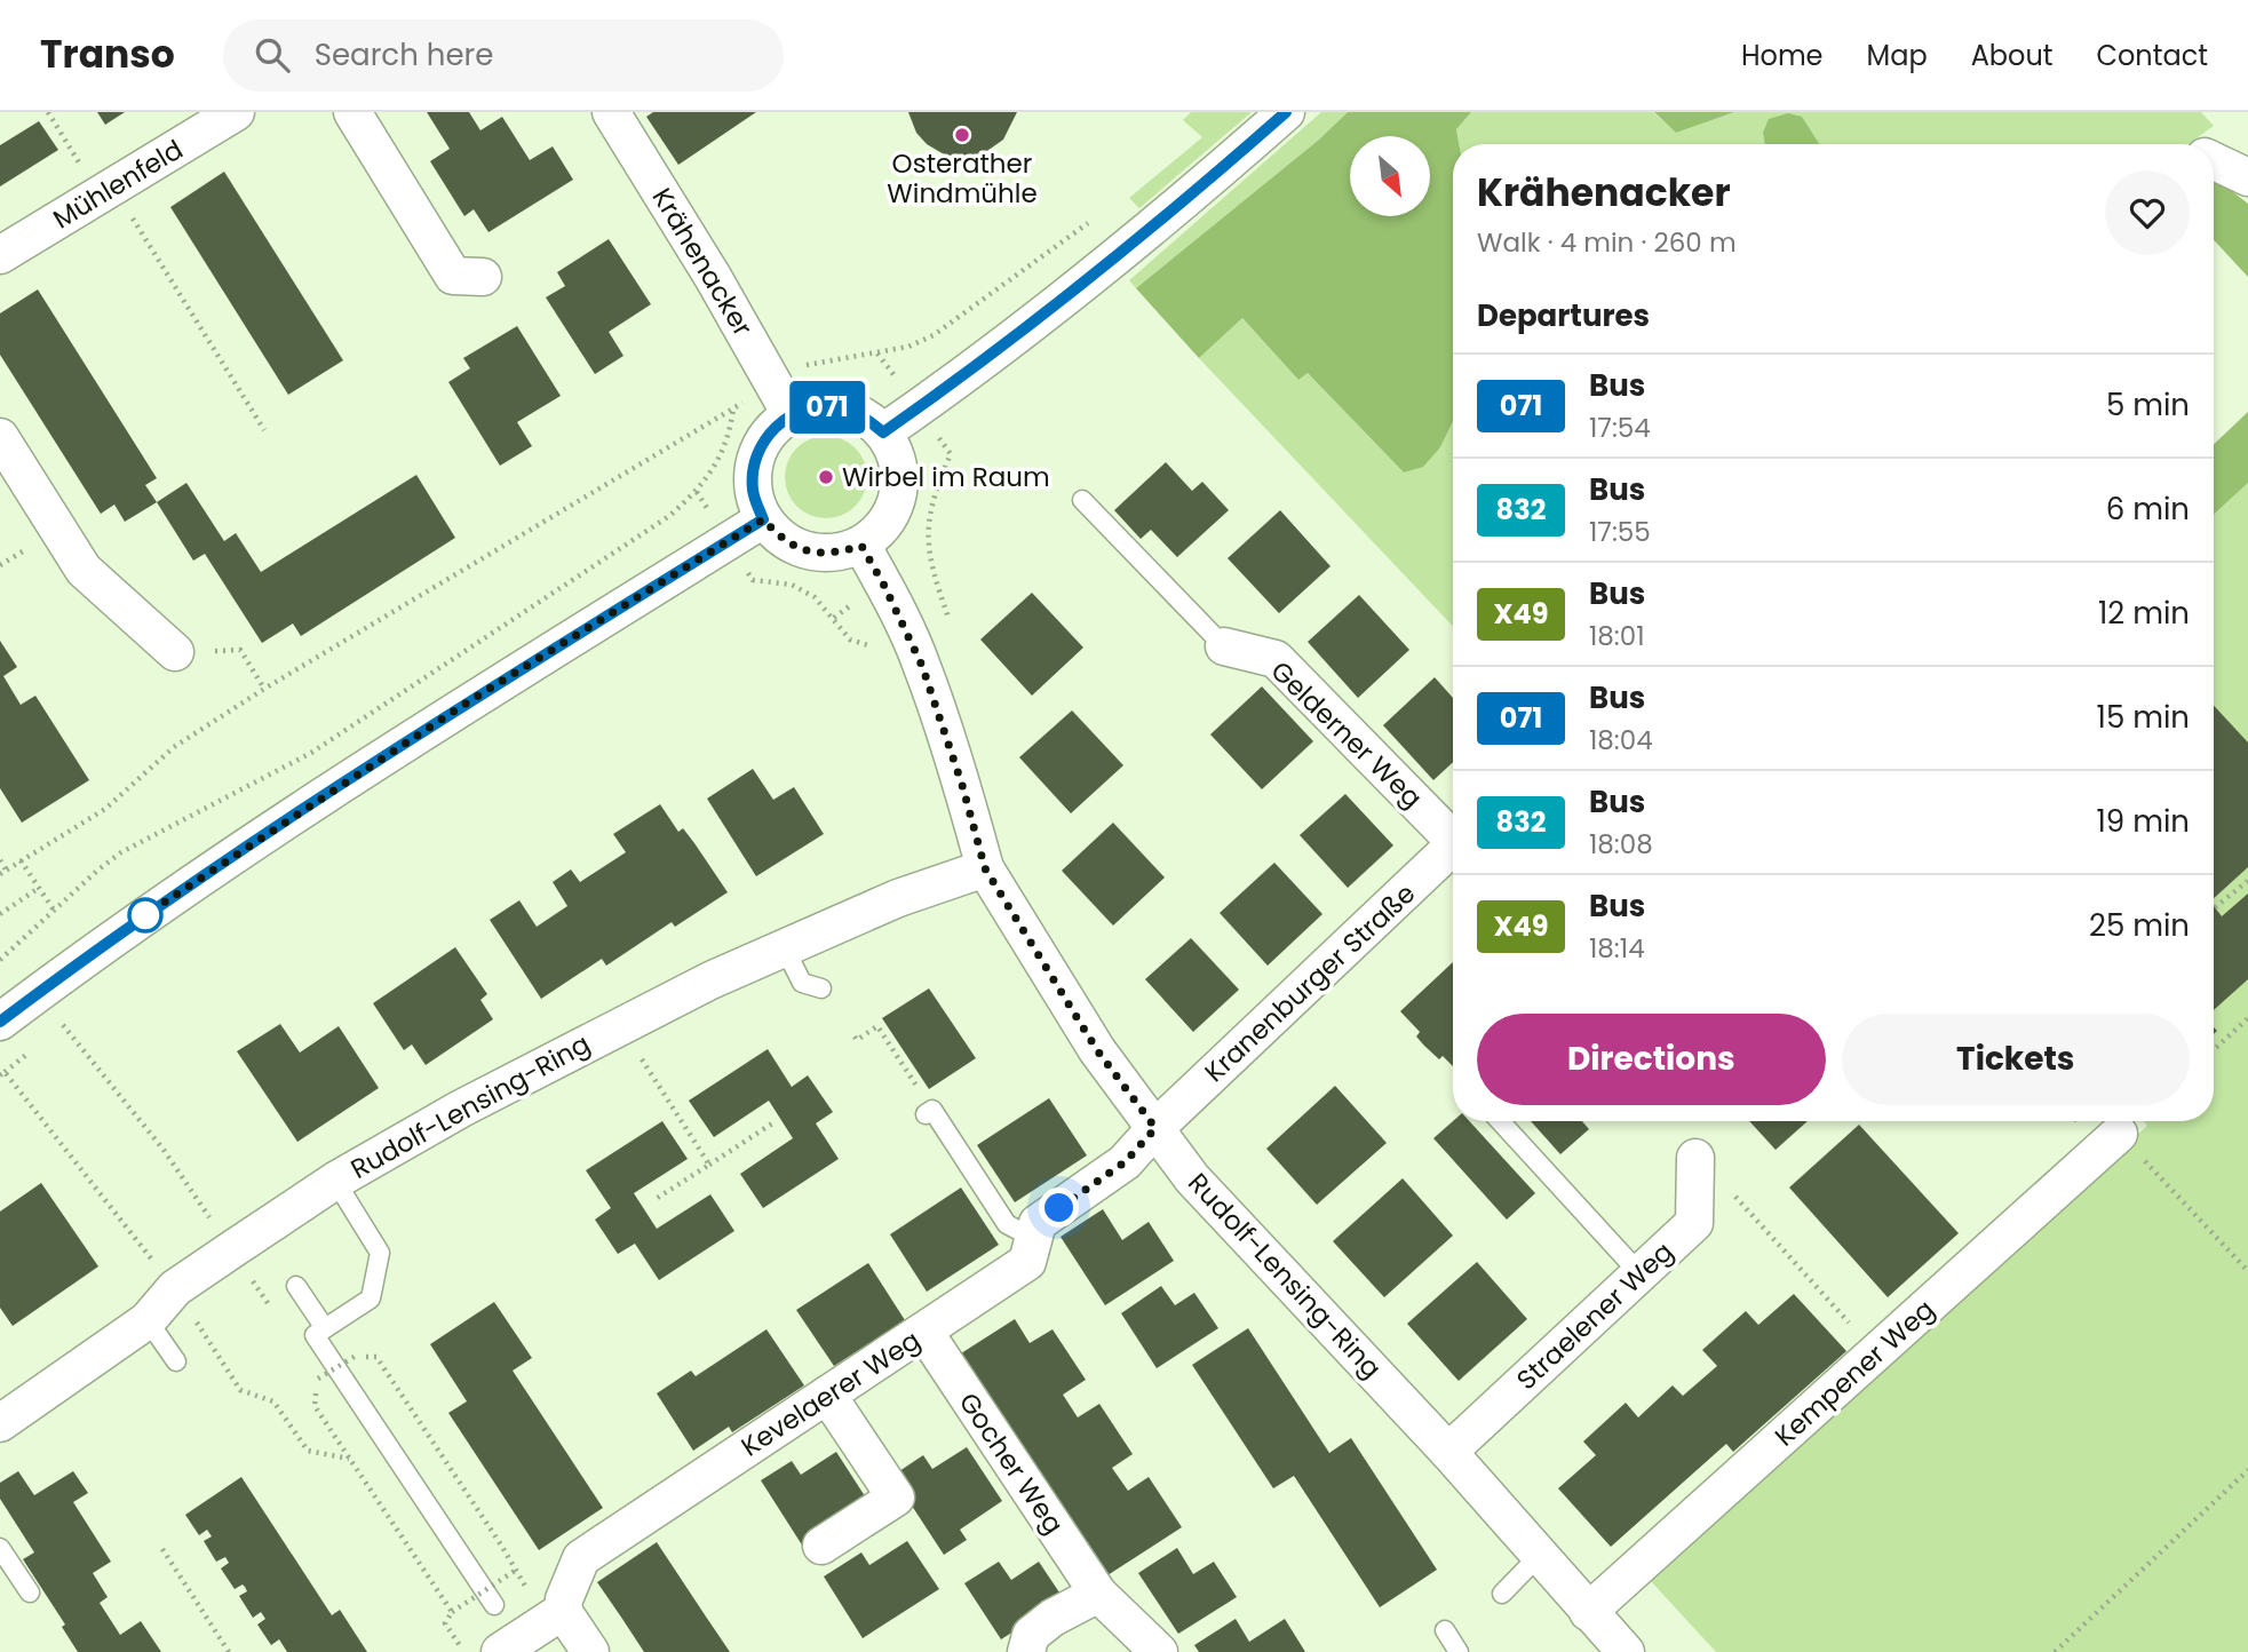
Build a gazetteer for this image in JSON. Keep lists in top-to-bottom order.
{
  "streets": {
    "street": [
      "Mühlenfeld",
      "Krähenacker",
      "Gelderner Weg",
      "Kranenburger Straße",
      "Rudolf-Lensing-Ring",
      "Straelener Weg",
      "Kempener Weg",
      "Kevelaerer Weg",
      "Gocher Weg"
    ]
  },
  "crossings": [
    ["Krähenacker", "Rudolf-Lensing-Ring"],
    ["Kranenburger Straße", "Rudolf-Lensing-Ring"],
    ["Kranenburger Straße", "Kevelaerer Weg"],
    ["Rudolf-Lensing-Ring", "Straelener Weg"],
    ["Rudolf-Lensing-Ring", "Kempener Weg"],
    ["Rudolf-Lensing-Ring", "Kevelaerer Weg"],
    ["Kevelaerer Weg", "Gocher Weg"]
  ],
  "places": ["Osterather Windmühle", "Wirbel im Raum"],
  "lines": ["bus line 071"],
  "north": "bottom right",
  "page": {
    "header": "Transo",
    "search": "Search here",
    "nav": [
      "Home",
      "Map",
      "About",
      "Contact"
    ],
    "on_map": "071",
    "heading": [
      ["Krähenacker", "Walk · 4 min · 260 m"],
      "Departures"
    ],
    "list": [
      {
        "mark": "071",
        "name": "Bus",
        "note": "17:54",
        "value": "5 min"
      },
      {
        "mark": "832",
        "name": "Bus",
        "note": "17:55",
        "value": "6 min"
      },
      {
        "mark": "X49",
        "name": "Bus",
        "note": "18:01",
        "value": "12 min"
      },
      {
        "mark": "071",
        "name": "Bus",
        "note": "18:04",
        "value": "15 min"
      },
      {
        "mark": "832",
        "name": "Bus",
        "note": "18:08",
        "value": "19 min"
      },
      {
        "mark": "X49",
        "name": "Bus",
        "note": "18:14",
        "value": "25 min"
      }
    ],
    "buttons": ["Directions", "Tickets"]
  }
}
